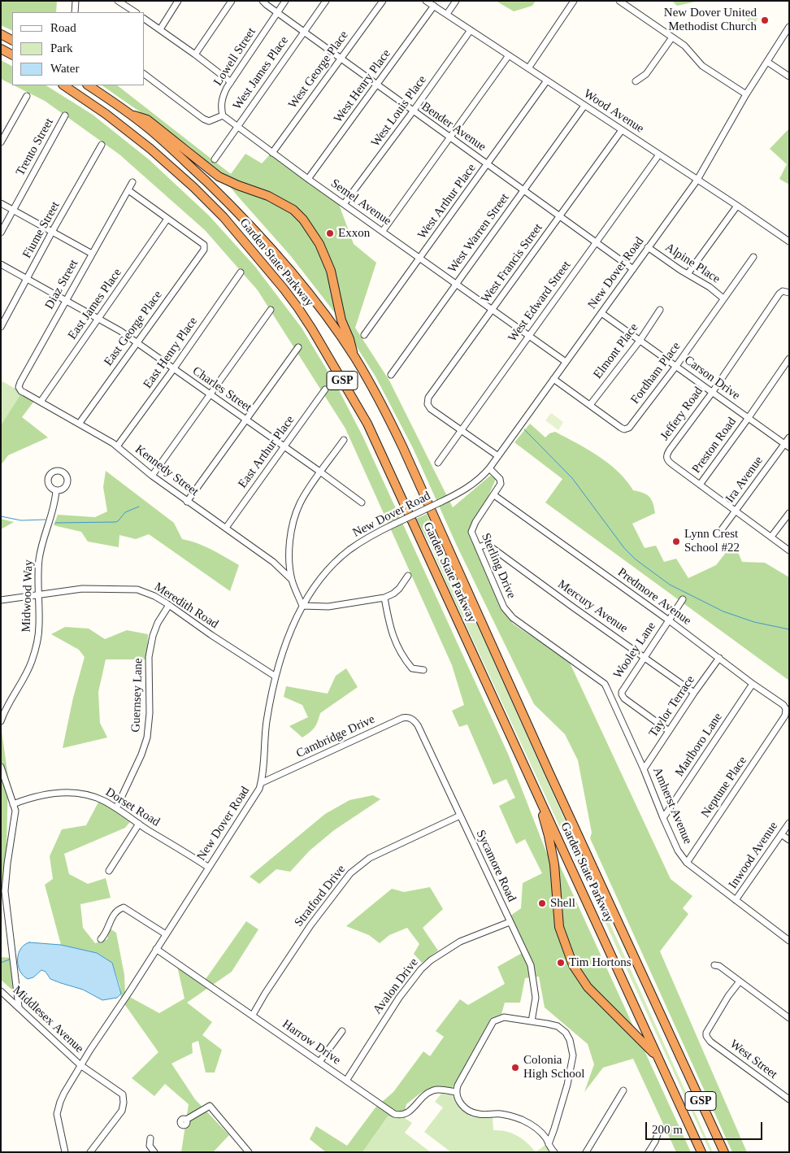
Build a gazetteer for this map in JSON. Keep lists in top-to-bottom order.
{
  "streets": {
    "highway": ["Garden State Parkway", "GSP"],
    "street": [
      "Lowell Street",
      "West George Place",
      "West James Place",
      "West Henry Place",
      "West Louis Place",
      "Wood Avenue",
      "Bender Avenue",
      "Trento Street",
      "West Arthur Place",
      "Semel Avenue",
      "Fiume Street",
      "West Warren Street",
      "West Francis Street",
      "Alpine Place",
      "New Dover Road",
      "Diaz Street",
      "West Edward Street",
      "East James Place",
      "East George Place",
      "Elmont Place",
      "East Henry Place",
      "Fordham Place",
      "Carson Drive",
      "Charles Street",
      "Jeffery Road",
      "Preston Road",
      "East Arthur Place",
      "Kennedy Street",
      "Ira Avenue",
      "Sterling Drive",
      "Midwood Way",
      "Predmore Avenue",
      "Meredith Road",
      "Mercury Avenue",
      "Wooley Lane",
      "Guernsey Lane",
      "Taylor Terrace",
      "Cambridge Drive",
      "Marlboro Lane",
      "Neptune Place",
      "Amherst Avenue",
      "Dorset Road",
      "Inwood Avenue",
      "Sycamore Road",
      "Stratford Drive",
      "Avalon Drive",
      "Middlesex Avenue",
      "Harrow Drive",
      "West Street"
    ]
  },
  "crossings": [
    ["Lowell Street", "Bender Avenue"],
    ["Lowell Street", "Semel Avenue"],
    ["West George Place", "Bender Avenue"],
    ["West George Place", "Semel Avenue"],
    ["West James Place", "Bender Avenue"],
    ["West James Place", "Semel Avenue"],
    ["West Henry Place", "Wood Avenue"],
    ["West Henry Place", "Bender Avenue"],
    ["West Henry Place", "Semel Avenue"],
    ["West Louis Place", "Wood Avenue"],
    ["West Louis Place", "Bender Avenue"],
    ["West Louis Place", "Semel Avenue"],
    ["Wood Avenue", "West Arthur Place"],
    ["Wood Avenue", "West Warren Street"],
    ["Wood Avenue", "West Francis Street"],
    ["Wood Avenue", "New Dover Road"],
    ["Wood Avenue", "West Edward Street"],
    ["Bender Avenue", "West Arthur Place"],
    ["Bender Avenue", "West Warren Street"],
    ["Bender Avenue", "West Francis Street"],
    ["Bender Avenue", "New Dover Road"],
    ["Bender Avenue", "West Edward Street"],
    ["West Arthur Place", "Semel Avenue"],
    ["Semel Avenue", "West Warren Street"],
    ["Semel Avenue", "West Francis Street"],
    ["Semel Avenue", "New Dover Road"],
    ["Semel Avenue", "West Edward Street"],
    ["Fiume Street", "Charles Street"],
    ["West Francis Street", "West Edward Street"],
    ["Alpine Place", "New Dover Road"],
    ["Alpine Place", "Fordham Place"],
    ["New Dover Road", "Fordham Place"],
    ["New Dover Road", "Carson Drive"],
    ["New Dover Road", "Sterling Drive"],
    ["New Dover Road", "Meredith Road"],
    ["New Dover Road", "Cambridge Drive"],
    ["New Dover Road", "Dorset Road"],
    ["New Dover Road", "Middlesex Avenue"],
    ["New Dover Road", "Harrow Drive"],
    ["Diaz Street", "Charles Street"],
    ["Diaz Street", "Kennedy Street"],
    ["East James Place", "East George Place"],
    ["East James Place", "Charles Street"],
    ["East James Place", "Kennedy Street"],
    ["East George Place", "Charles Street"],
    ["East George Place", "Kennedy Street"],
    ["Elmont Place", "Fordham Place"],
    ["Elmont Place", "Carson Drive"],
    ["East Henry Place", "Charles Street"],
    ["East Henry Place", "Kennedy Street"],
    ["Fordham Place", "Carson Drive"],
    ["Carson Drive", "Jeffery Road"],
    ["Carson Drive", "Preston Road"],
    ["Carson Drive", "Ira Avenue"],
    ["Charles Street", "East Arthur Place"],
    ["Jeffery Road", "Preston Road"],
    ["Jeffery Road", "Ira Avenue"],
    ["East Arthur Place", "Kennedy Street"],
    ["Sterling Drive", "Predmore Avenue"],
    ["Sterling Drive", "Mercury Avenue"],
    ["Sterling Drive", "Amherst Avenue"],
    ["Midwood Way", "Meredith Road"],
    ["Predmore Avenue", "Wooley Lane"],
    ["Predmore Avenue", "Taylor Terrace"],
    ["Predmore Avenue", "Marlboro Lane"],
    ["Predmore Avenue", "Neptune Place"],
    ["Meredith Road", "Guernsey Lane"],
    ["Mercury Avenue", "Wooley Lane"],
    ["Mercury Avenue", "Taylor Terrace"],
    ["Wooley Lane", "Taylor Terrace"],
    ["Guernsey Lane", "Dorset Road"],
    ["Taylor Terrace", "Amherst Avenue"],
    ["Cambridge Drive", "Sycamore Road"],
    ["Marlboro Lane", "Amherst Avenue"],
    ["Neptune Place", "Amherst Avenue"],
    ["Amherst Avenue", "Inwood Avenue"],
    ["Sycamore Road", "Stratford Drive"],
    ["Sycamore Road", "Avalon Drive"],
    ["Stratford Drive", "Harrow Drive"],
    ["Avalon Drive", "Harrow Drive"]
  ],
  "places": [
    "New Dover United Methodist Church",
    "Exxon",
    "Lynn Crest School #22",
    "Shell",
    "Tim Hortons",
    "Colonia High School"
  ],
  "legend": ["Road", "Park", "Water"],
  "scale_bar": "200 m"
}
